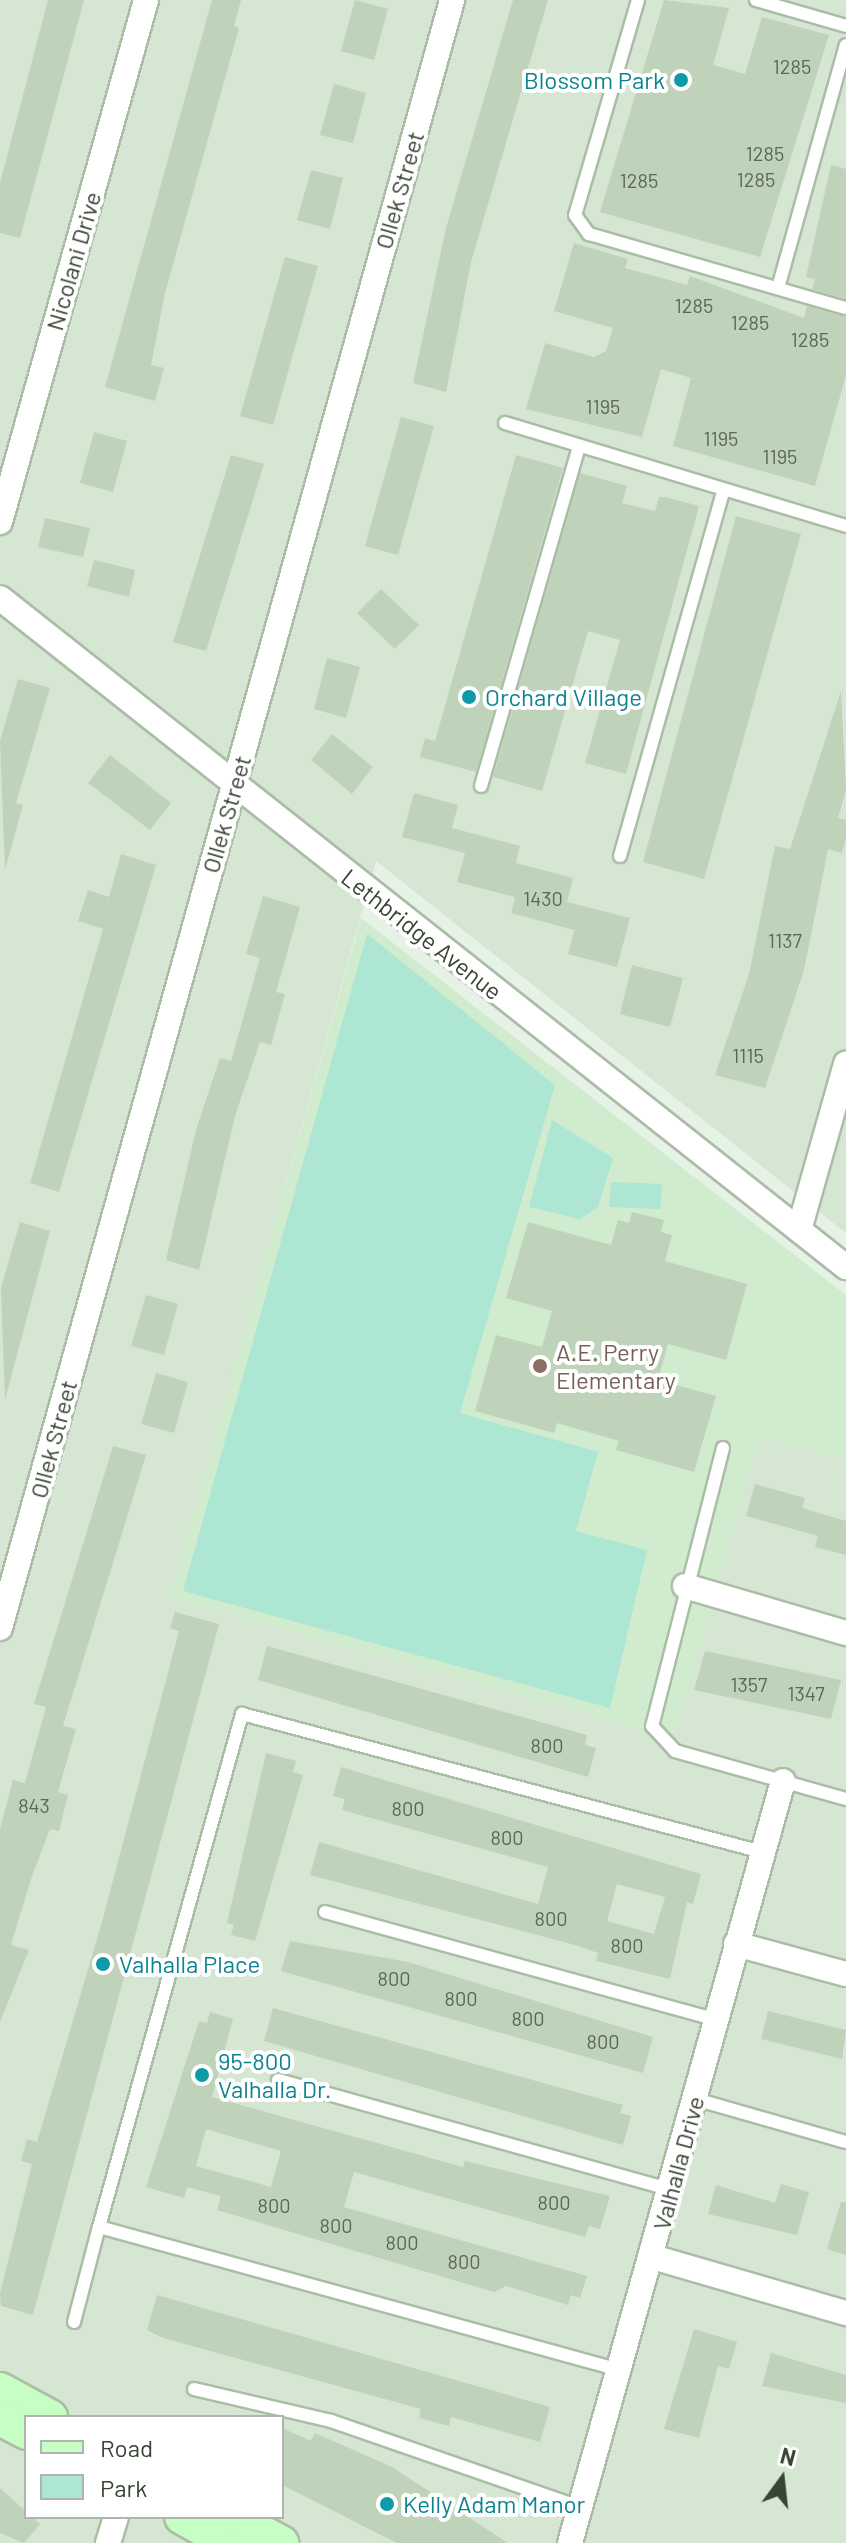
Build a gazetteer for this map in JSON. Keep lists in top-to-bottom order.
{
  "streets": {
    "street": [
      "Ollek Street",
      "Nicolani Drive",
      "Lethbridge Avenue",
      "Valhalla Drive"
    ]
  },
  "crossings": [
    ["Ollek Street", "Lethbridge Avenue"]
  ],
  "places": [
    "Blossom Park",
    "Orchard Village",
    "A.E. Perry Elementary",
    "Valhalla Place",
    "95-800 Valhalla Dr.",
    "Kelly Adam Manor"
  ],
  "house_numbers": [
    "1285",
    "1285",
    "1285",
    "1285",
    "1285",
    "1285",
    "1285",
    "1195",
    "1195",
    "1195",
    "1430",
    "1137",
    "1115",
    "1357",
    "1347",
    "800",
    "843",
    "800",
    "800",
    "800",
    "800",
    "800",
    "800",
    "800",
    "800",
    "800",
    "800",
    "800",
    "800",
    "800"
  ],
  "legend": ["Road", "Park"],
  "north": "top"
}
